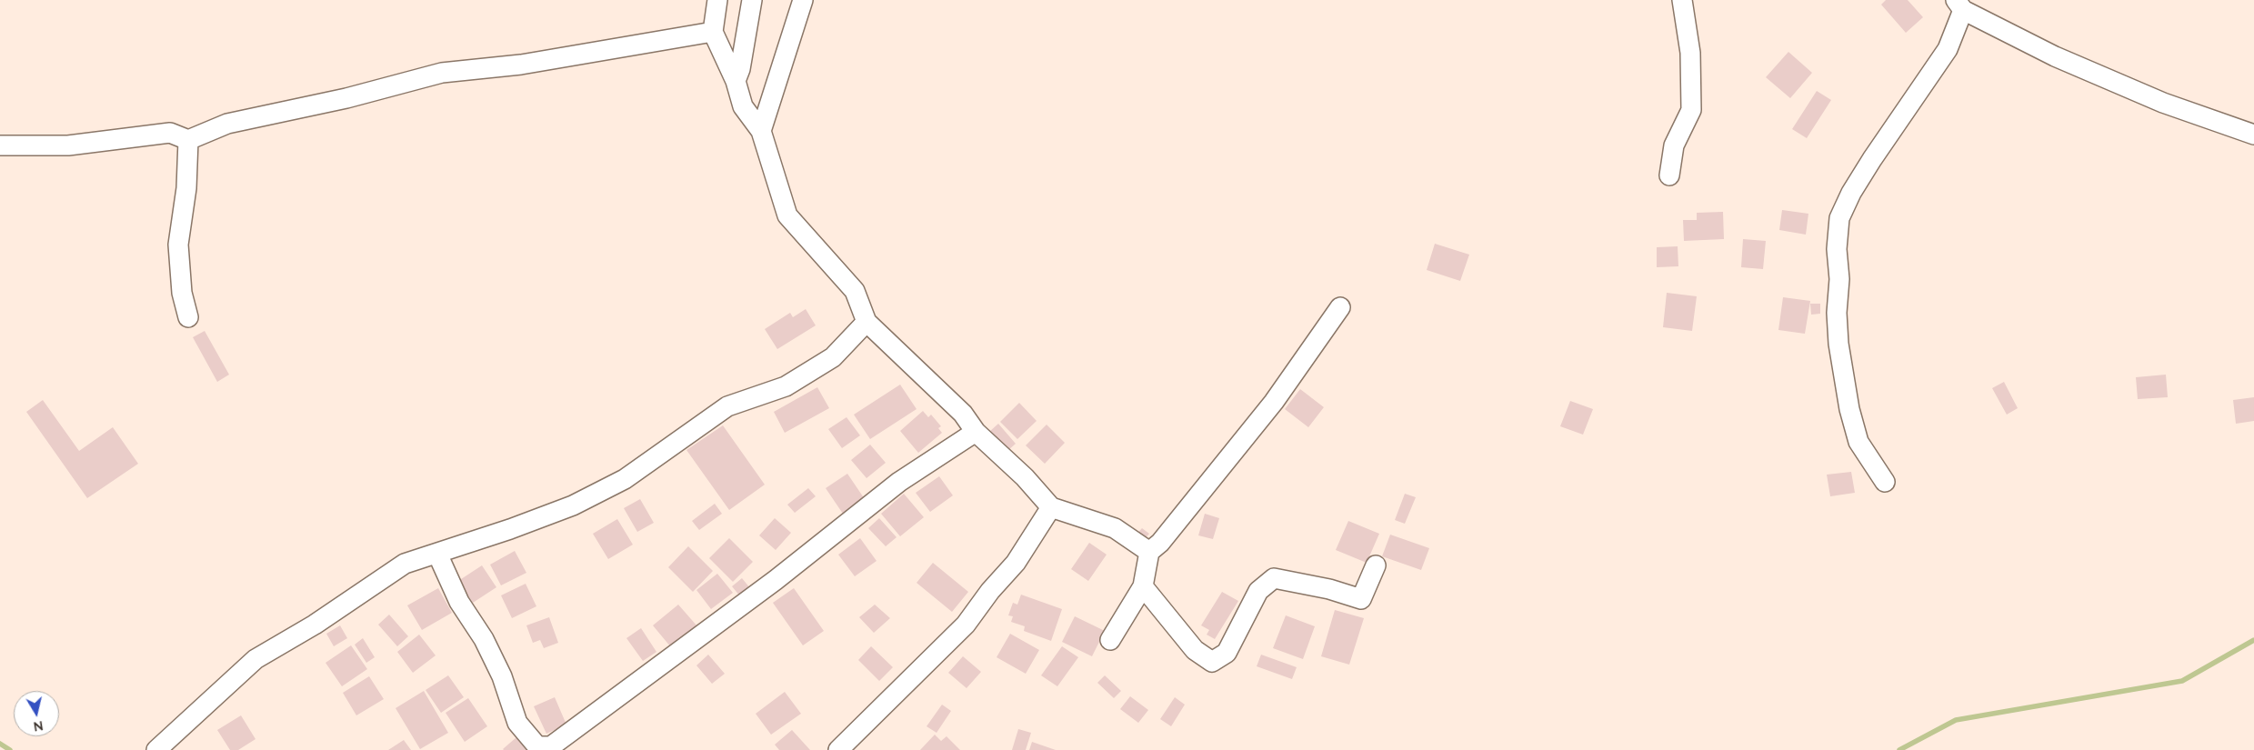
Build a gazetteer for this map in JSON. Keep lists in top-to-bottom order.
{
  "north": "bottom"
}
